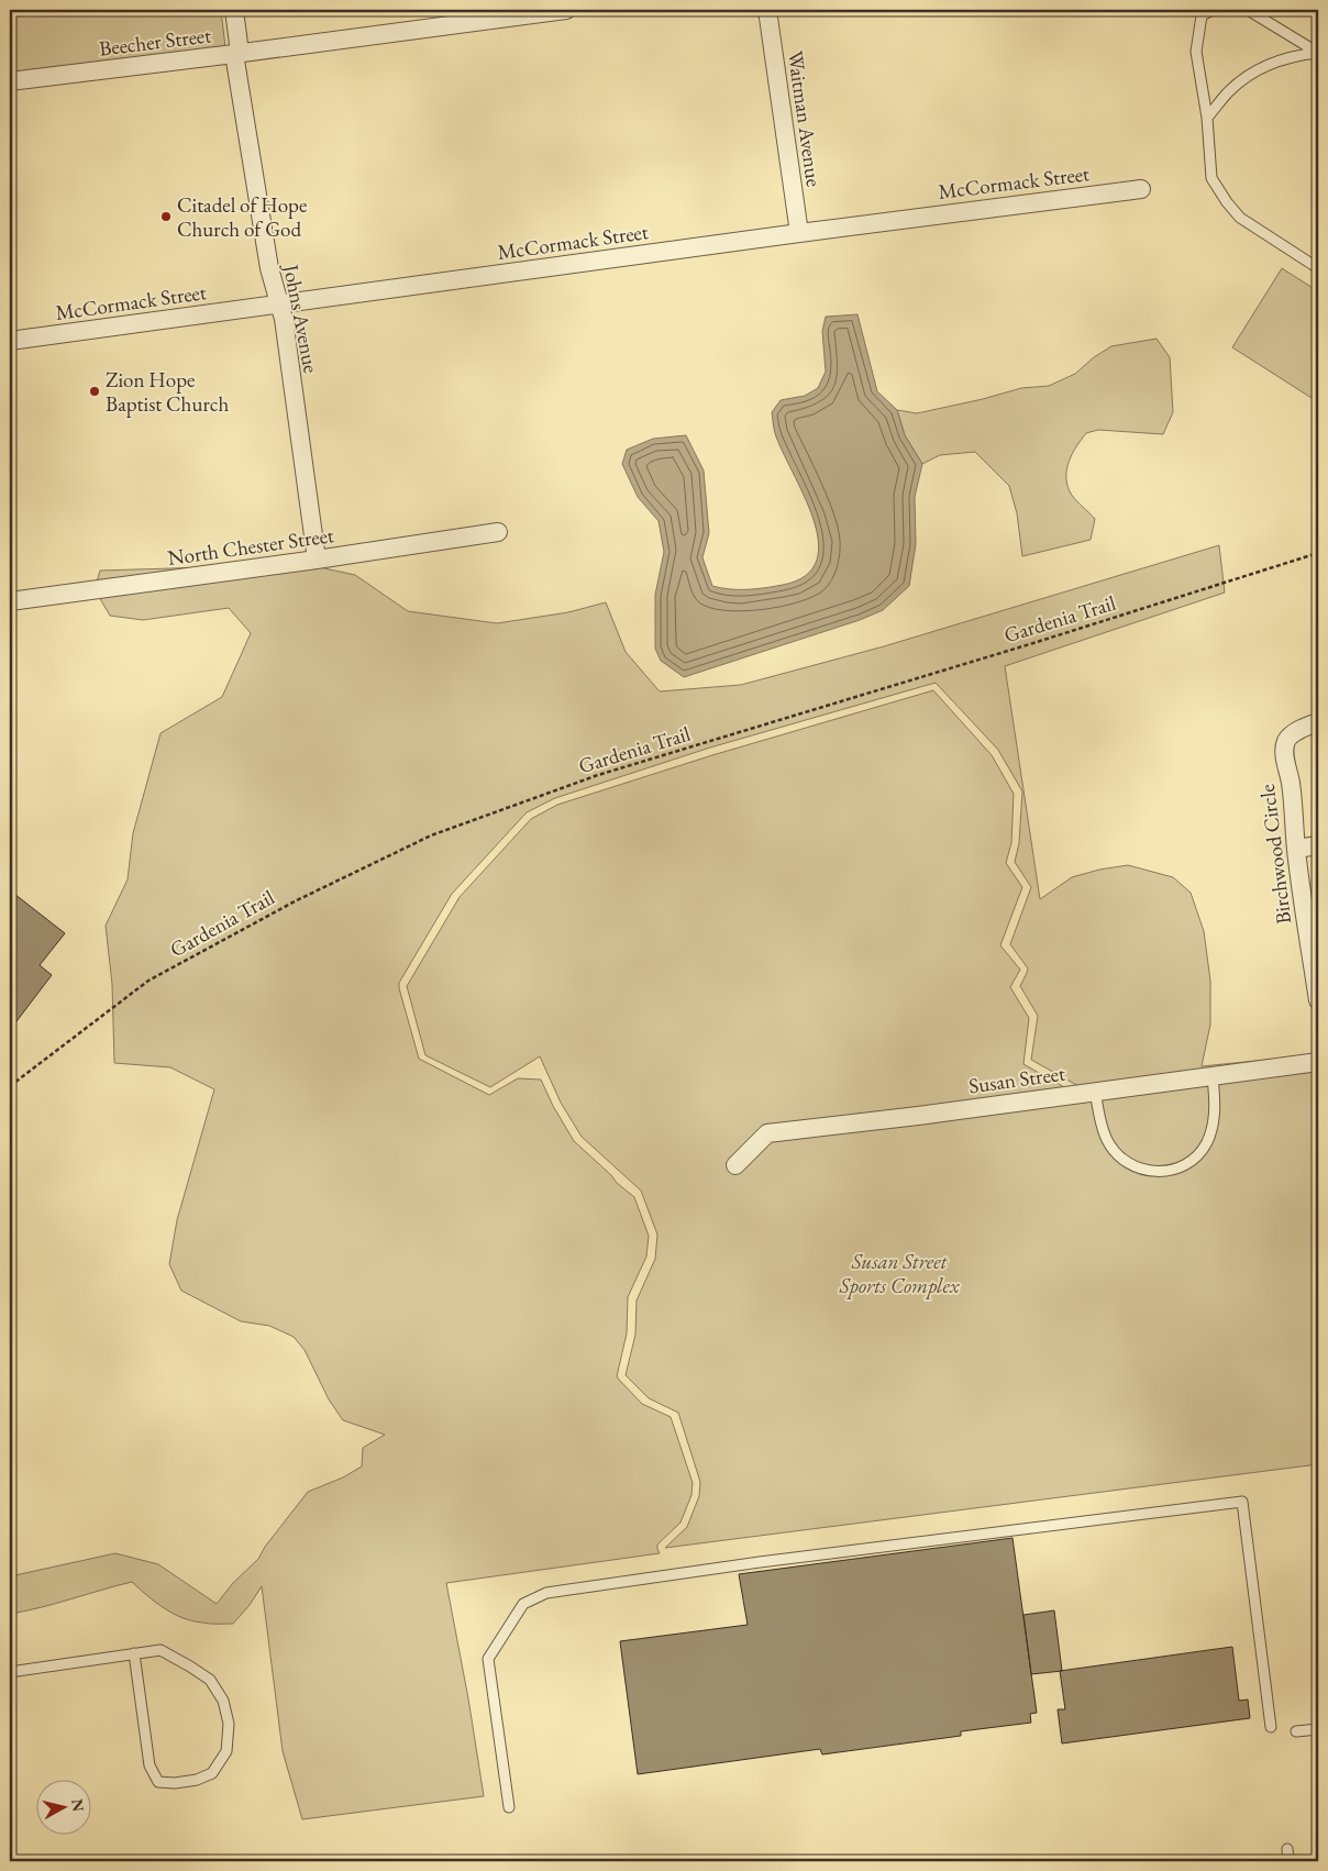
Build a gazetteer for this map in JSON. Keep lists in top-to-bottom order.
{
  "streets": {
    "street": [
      "Beecher Street",
      "Waitman Avenue",
      "McCormack Street",
      "Johns Avenue",
      "North Chester Street",
      "Birchwood Circle",
      "Susan Street"
    ],
    "path": ["Gardenia Trail"]
  },
  "crossings": [
    ["Beecher Street", "Johns Avenue"],
    ["Waitman Avenue", "McCormack Street"],
    ["McCormack Street", "Johns Avenue"],
    ["Johns Avenue", "North Chester Street"]
  ],
  "parks": ["Susan Street Sports Complex"],
  "places": ["Citadel of Hope Church of God", "Zion Hope Baptist Church"],
  "north": "right"
}
